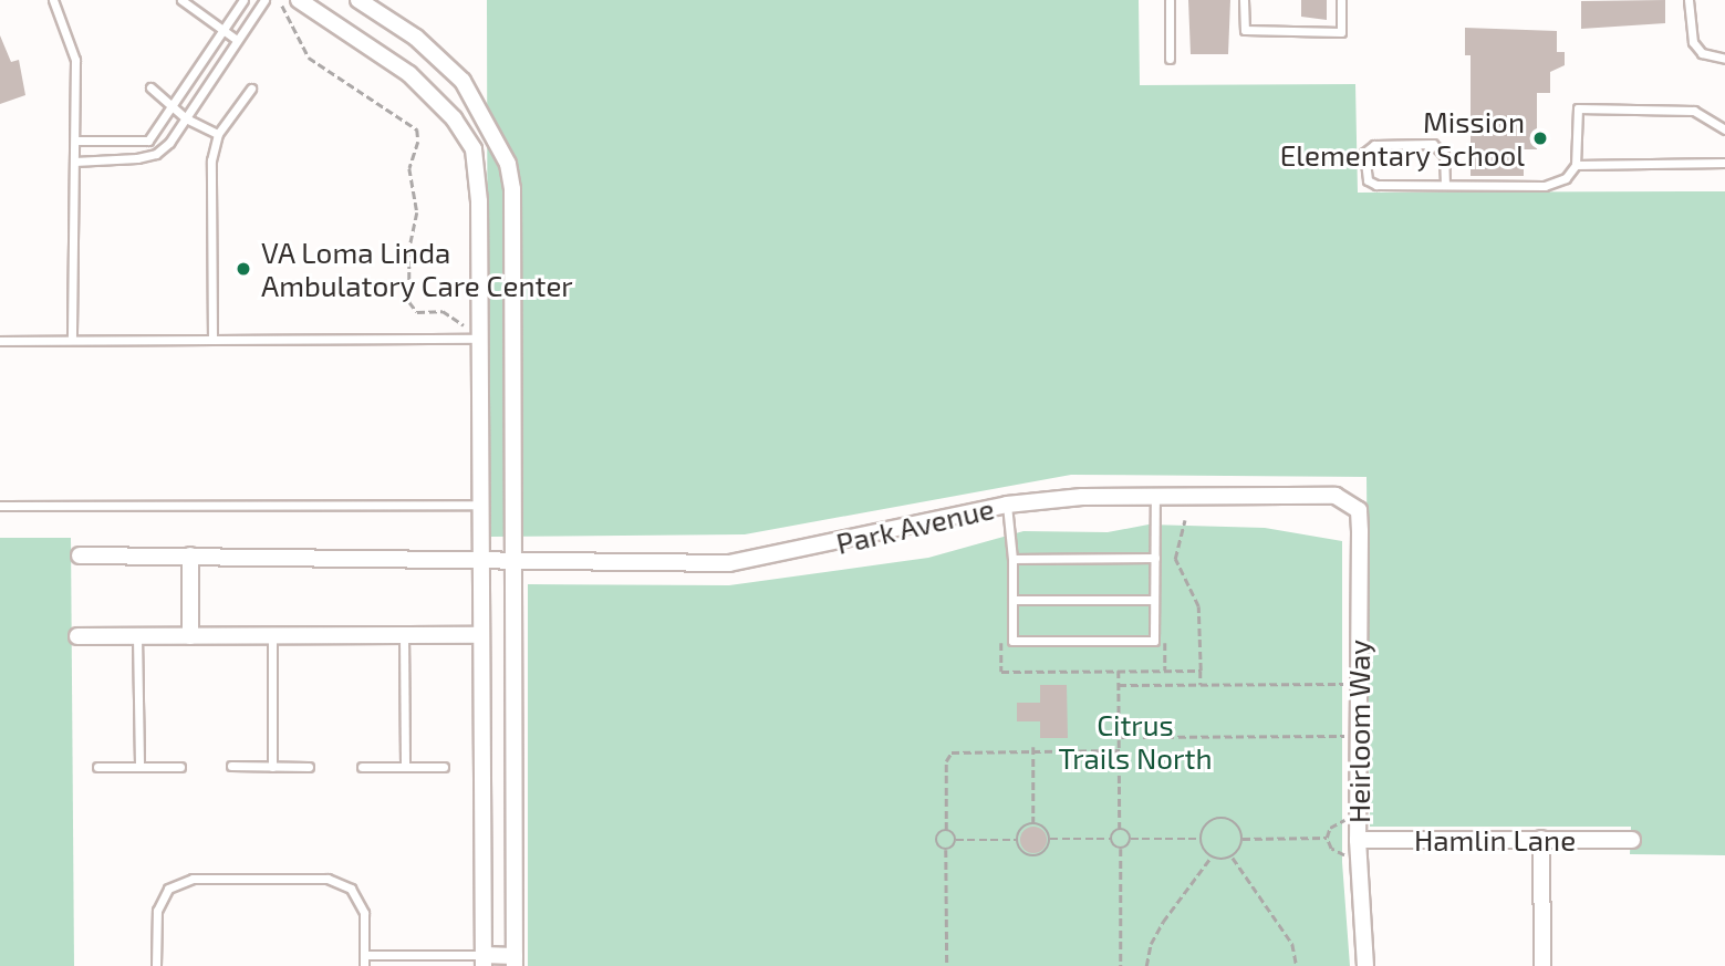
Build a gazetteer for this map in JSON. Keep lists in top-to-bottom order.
{
  "streets": {
    "street": ["Park Avenue", "Heirloom Way", "Hamlin Lane"]
  },
  "crossings": [
    ["Park Avenue", "Heirloom Way"],
    ["Heirloom Way", "Hamlin Lane"]
  ],
  "parks": ["Citrus Trails North"],
  "places": ["Mission Elementary School", "VA Loma Linda Ambulatory Care Center"]
}
